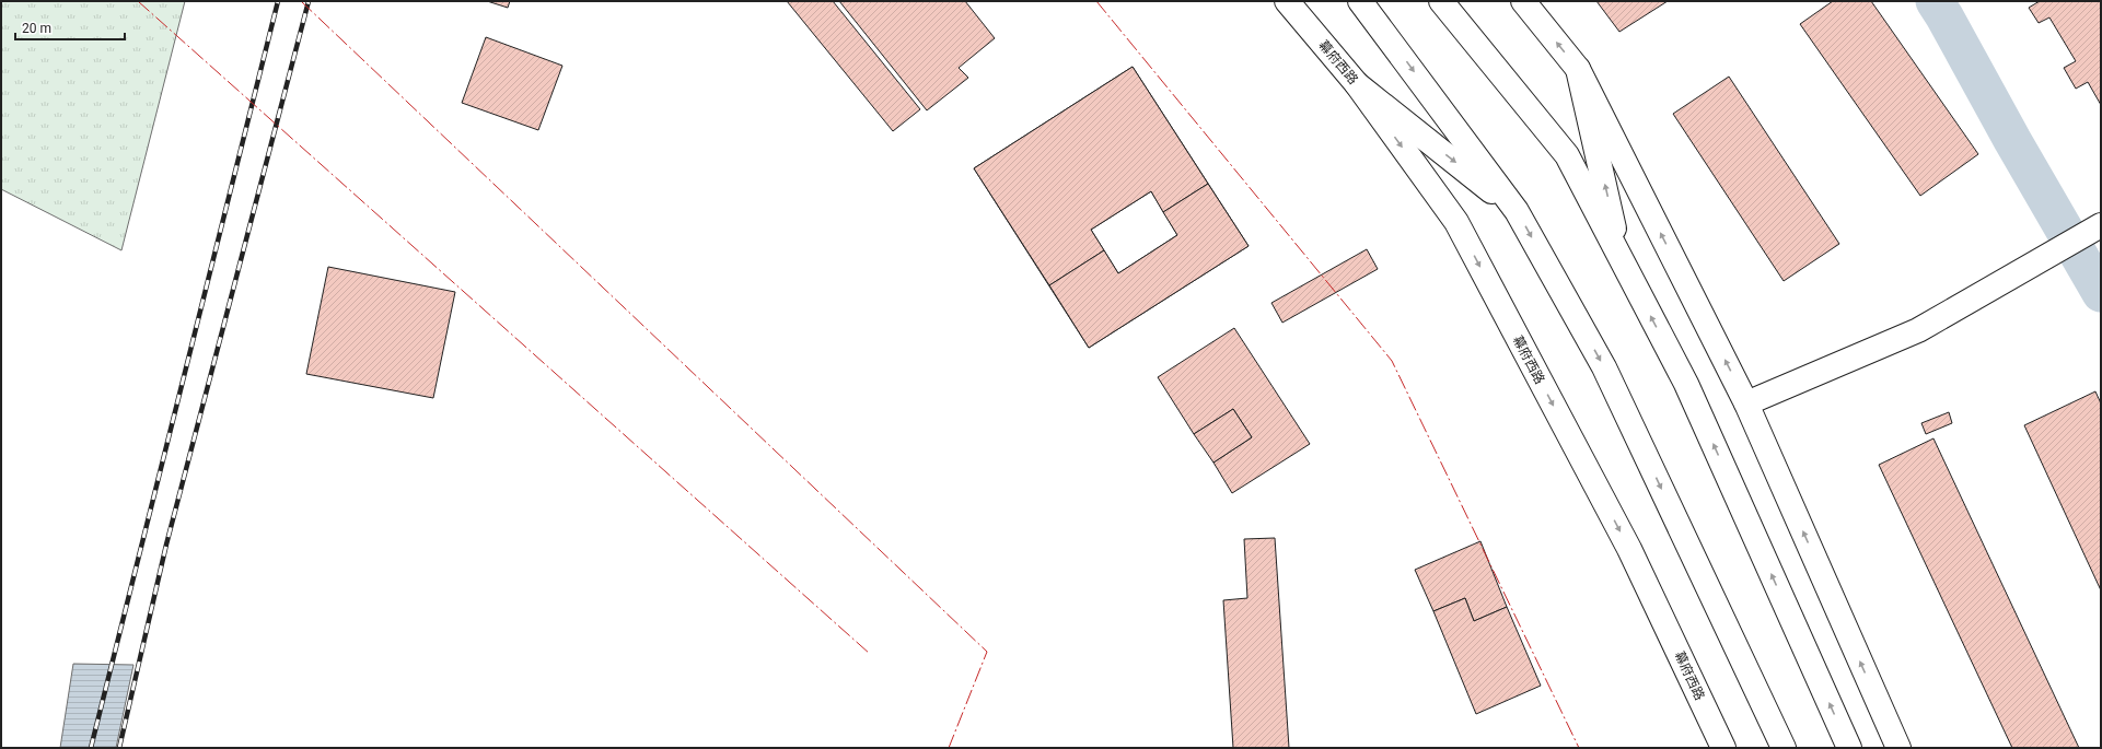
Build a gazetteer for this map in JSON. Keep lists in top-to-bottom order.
{
  "streets": {
    "main road": ["幕府西路"]
  },
  "scale_bar": "20 m"
}
